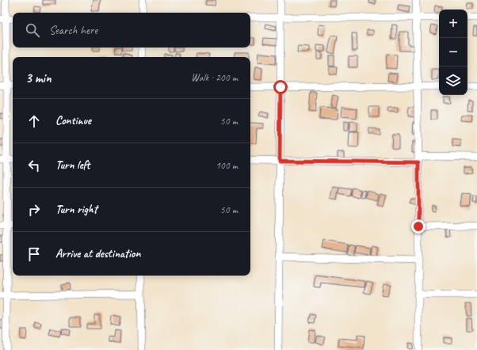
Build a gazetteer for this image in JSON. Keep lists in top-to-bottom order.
{
  "page": {
    "map_buttons": ["+", "−"],
    "search": "Search here",
    "heading": ["3 min", "Walk · 200 m"],
    "list": [
      ["Continue", "50 m"],
      ["Turn left", "100 m"],
      ["Turn right", "50 m"],
      "Arrive at destination"
    ]
  }
}
